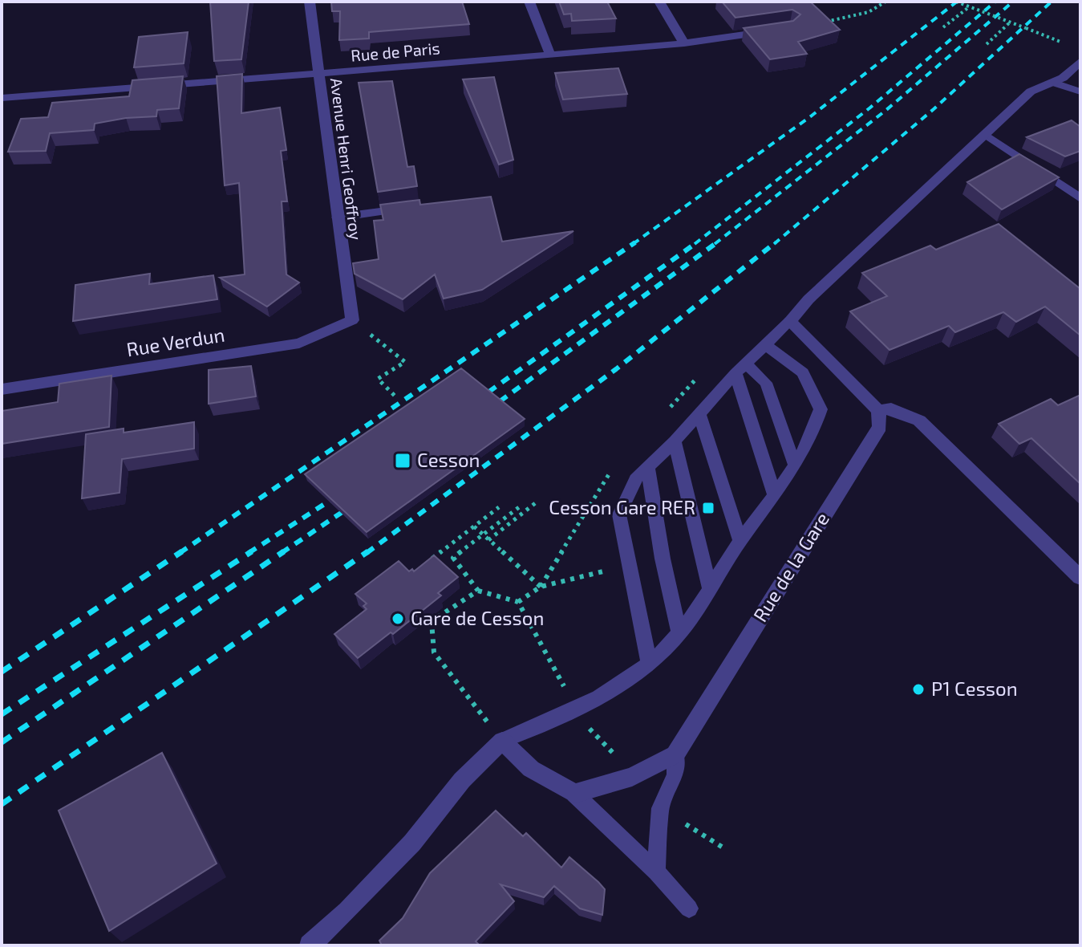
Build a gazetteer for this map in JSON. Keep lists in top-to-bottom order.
{
  "streets": {
    "street": [
      "Rue de Paris",
      "Avenue Henri Geoffroy",
      "Rue Verdun",
      "Rue de la Gare"
    ]
  },
  "crossings": [
    ["Rue de Paris", "Avenue Henri Geoffroy"],
    ["Avenue Henri Geoffroy", "Rue Verdun"]
  ],
  "places": {
    "transit": ["Cesson", "Cesson Gare RER"],
    "other": ["Gare de Cesson", "P1 Cesson"]
  }
}
